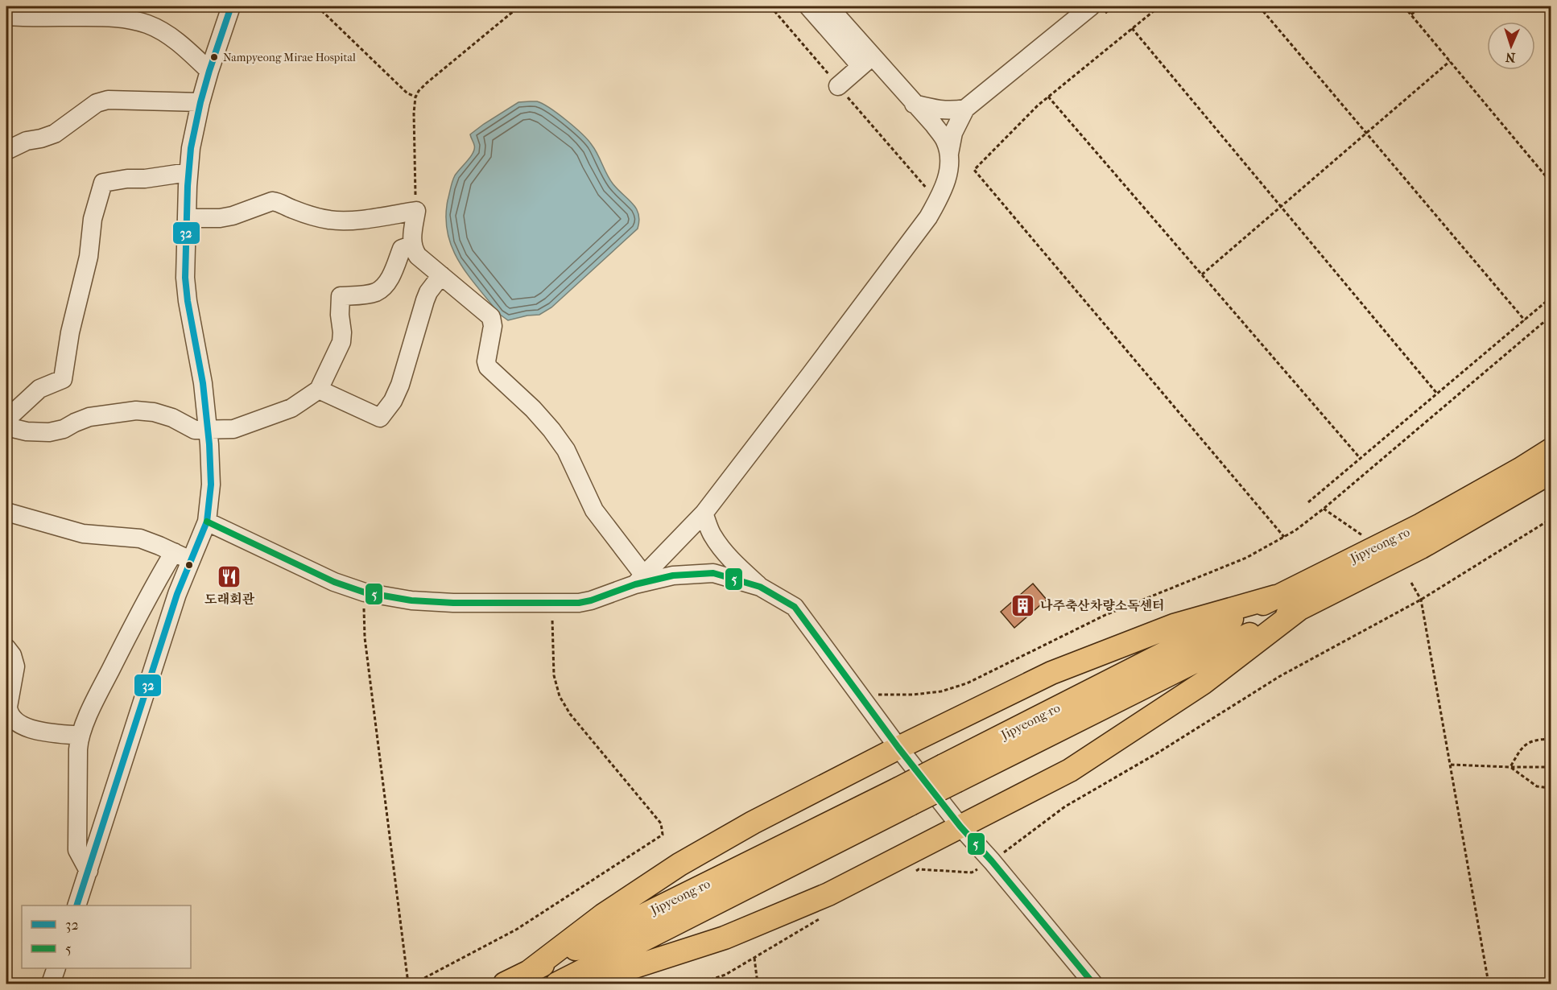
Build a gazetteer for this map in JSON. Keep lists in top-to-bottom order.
{
  "streets": {
    "main road": ["Jipyeong-ro"]
  },
  "places": {
    "other": ["Nampyeong Mirae Hospital"],
    "restaurant": ["도래회관"],
    "building": ["나주축산차량소독센터"]
  },
  "lines": ["transit line 32", "transit line 5"],
  "legend": ["32", "5"],
  "north": "bottom"
}
